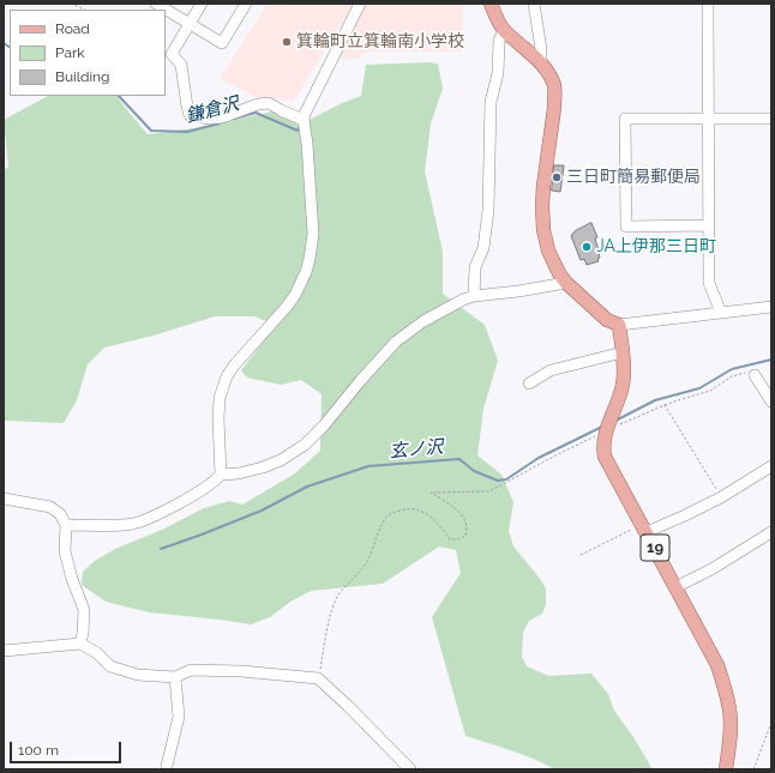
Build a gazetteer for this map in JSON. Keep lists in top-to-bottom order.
{
  "streets": {
    "main road": ["19"]
  },
  "water": ["鎌倉沢", "玄ノ沢"],
  "places": ["箕輪町立箕輪南小学校", "三日町簡易郵便局", "JA上伊那三日町"],
  "legend": ["Road", "Park", "Building"],
  "scale_bar": "100 m"
}
